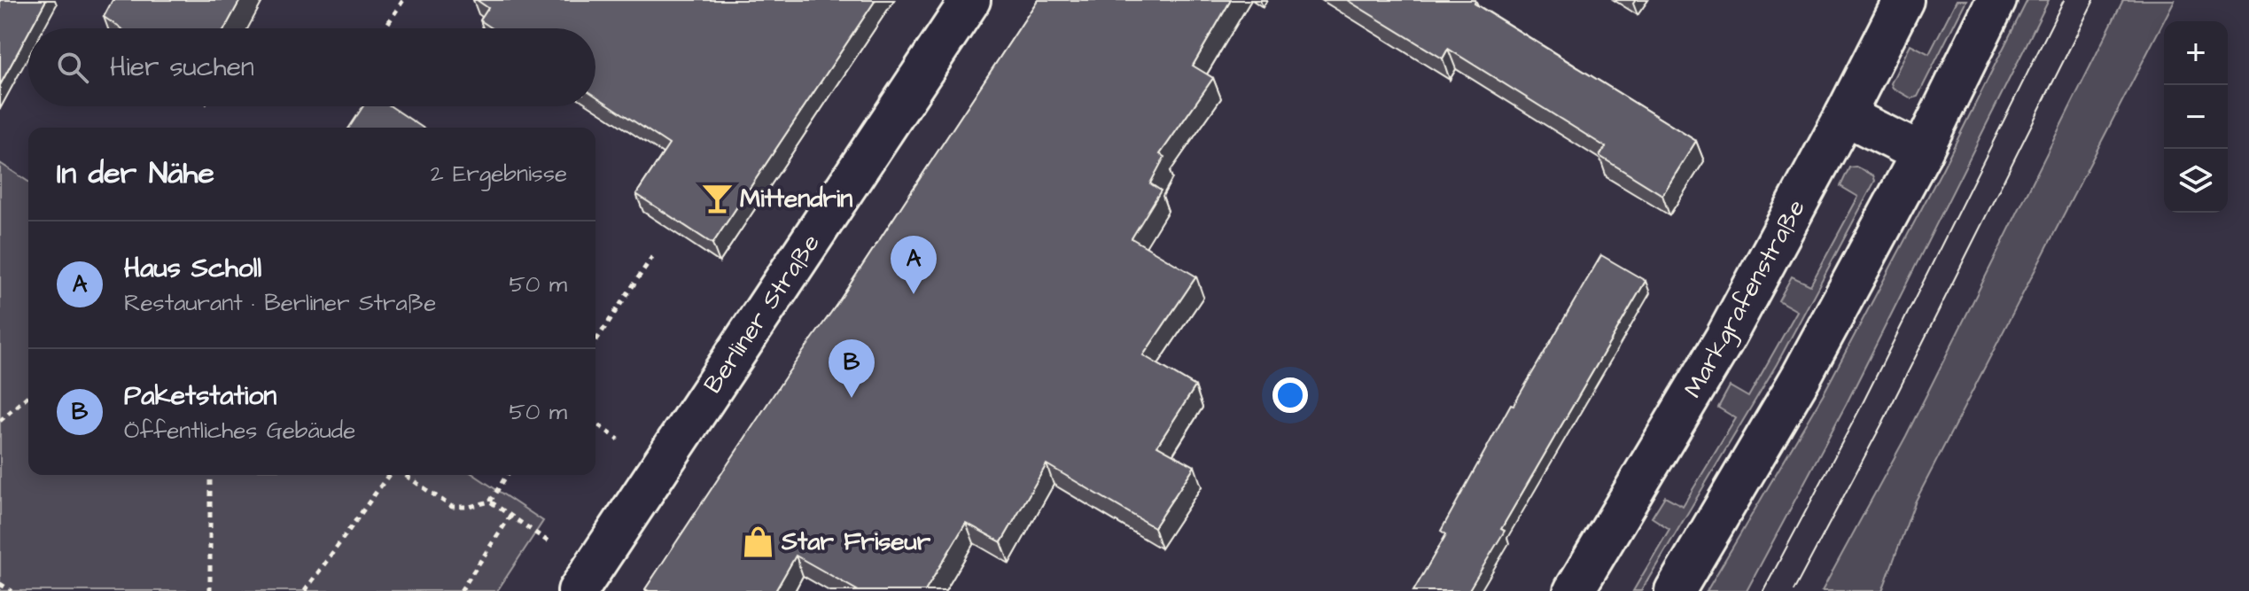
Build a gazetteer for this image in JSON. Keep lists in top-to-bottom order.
{
  "streets": {
    "street": ["Markgrafenstraße", "Berliner Straße"]
  },
  "places": {
    "bar": ["Mittendrin"],
    "shop": ["Star Friseur"]
  },
  "page": {
    "map_buttons": ["+", "−"],
    "search": "Hier suchen",
    "heading": ["In der Nähe", "2 Ergebnisse"],
    "list": [
      {
        "mark": "A",
        "name": "Haus Scholl",
        "note": "Restaurant · Berliner Straße",
        "value": "50 m"
      },
      {
        "mark": "B",
        "name": "Paketstation",
        "note": "Öffentliches Gebäude",
        "value": "50 m"
      }
    ],
    "pins": ["A", "B"]
  }
}
